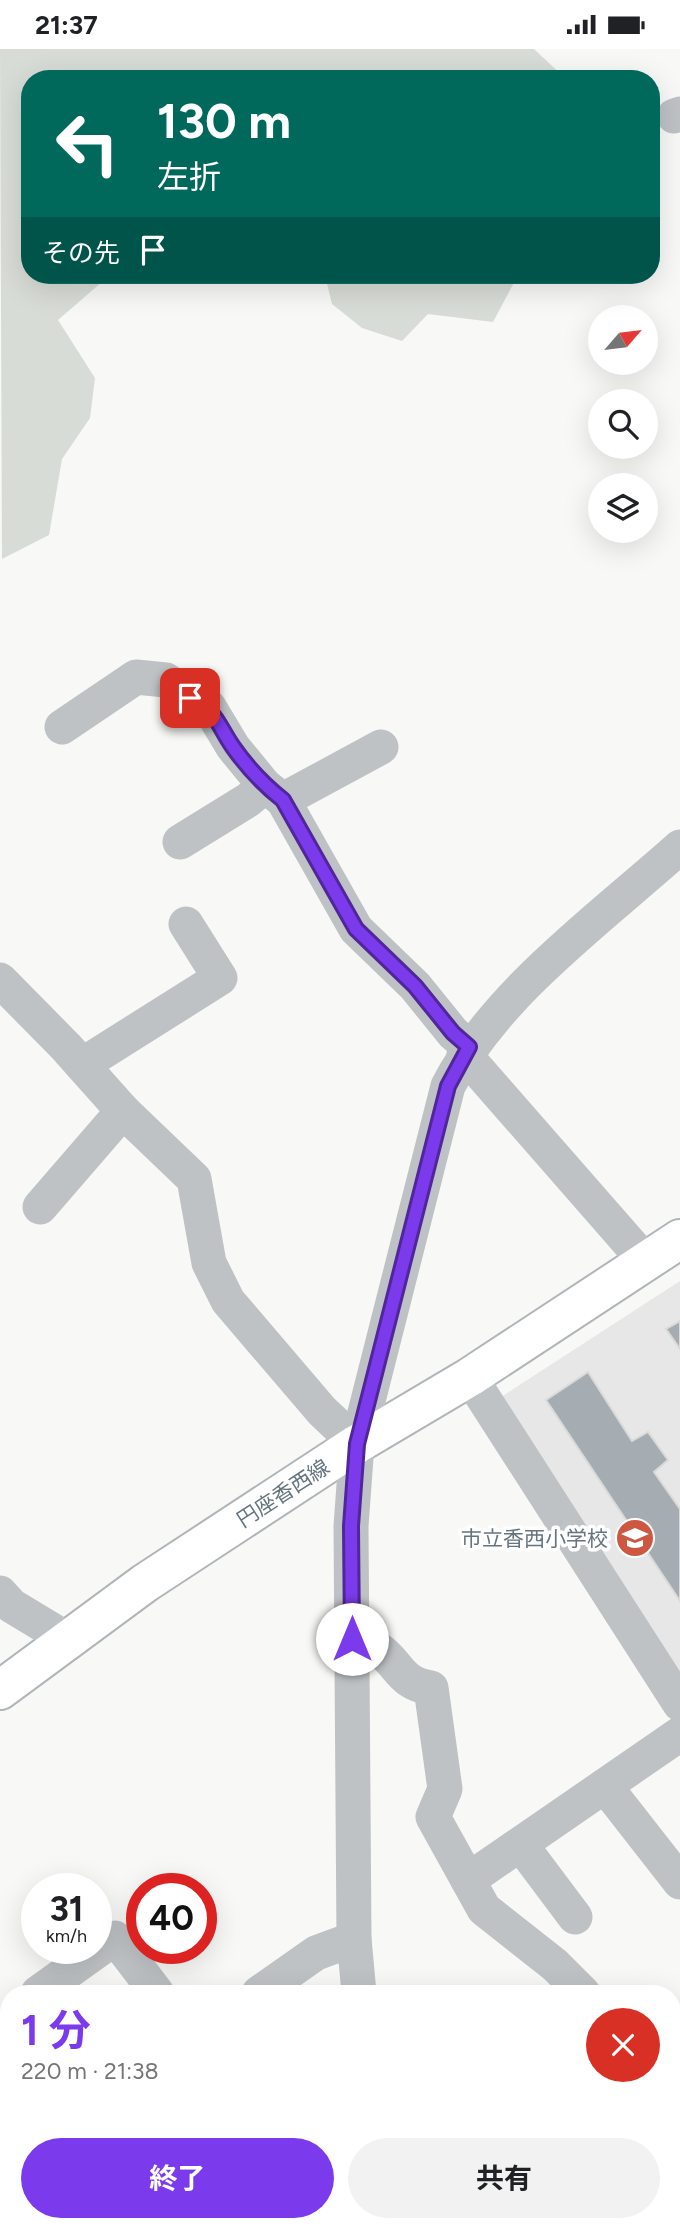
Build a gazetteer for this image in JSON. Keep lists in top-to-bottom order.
{
  "streets": {
    "main road": ["円座香西線"]
  },
  "places": {
    "school or university": ["市立香西小学校"]
  },
  "north": "top right",
  "page": {
    "status": "21:37",
    "turn": ["130 m", "左折"],
    "then": "その先",
    "speed": "31 km/h",
    "limit": "40",
    "heading": ["1 分", "220 m · 21:38"],
    "buttons": ["終了", "共有"]
  }
}
